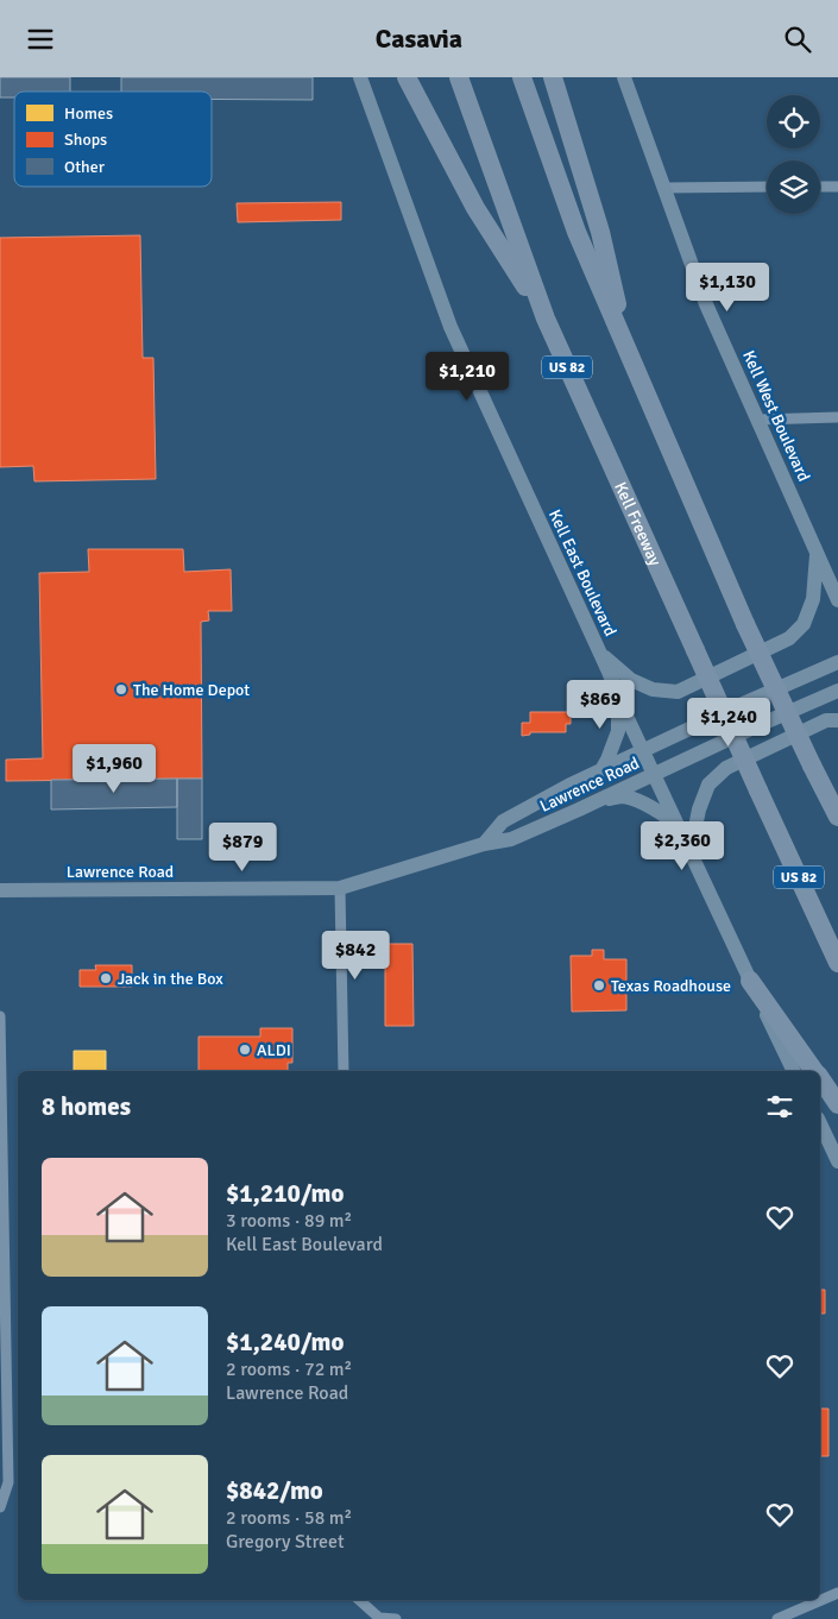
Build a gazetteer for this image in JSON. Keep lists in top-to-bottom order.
{
  "streets": {
    "highway": ["US 82", "Kell Freeway"],
    "main road": ["Kell West Boulevard", "Kell East Boulevard", "Lawrence Road"]
  },
  "crossings": [
    ["Kell East Boulevard", "Lawrence Road"]
  ],
  "places": [
    "The Home Depot",
    "Jack in the Box",
    "Texas Roadhouse",
    "ALDI"
  ],
  "legend": ["Homes", "Shops", "Other"],
  "page": {
    "header": "Casavia",
    "price": [
      "$1,130",
      "$1,210",
      "$869",
      "$1,240",
      "$1,960",
      "$2,360",
      "$879",
      "$842"
    ],
    "heading": "8 homes",
    "list": [
      {
        "name": "$1,210/mo",
        "note": "3 rooms · 89 m² · Kell East Boulevard"
      },
      {
        "name": "$1,240/mo",
        "note": "2 rooms · 72 m² · Lawrence Road"
      },
      {
        "name": "$842/mo",
        "note": "2 rooms · 58 m² · Gregory Street"
      }
    ]
  }
}
